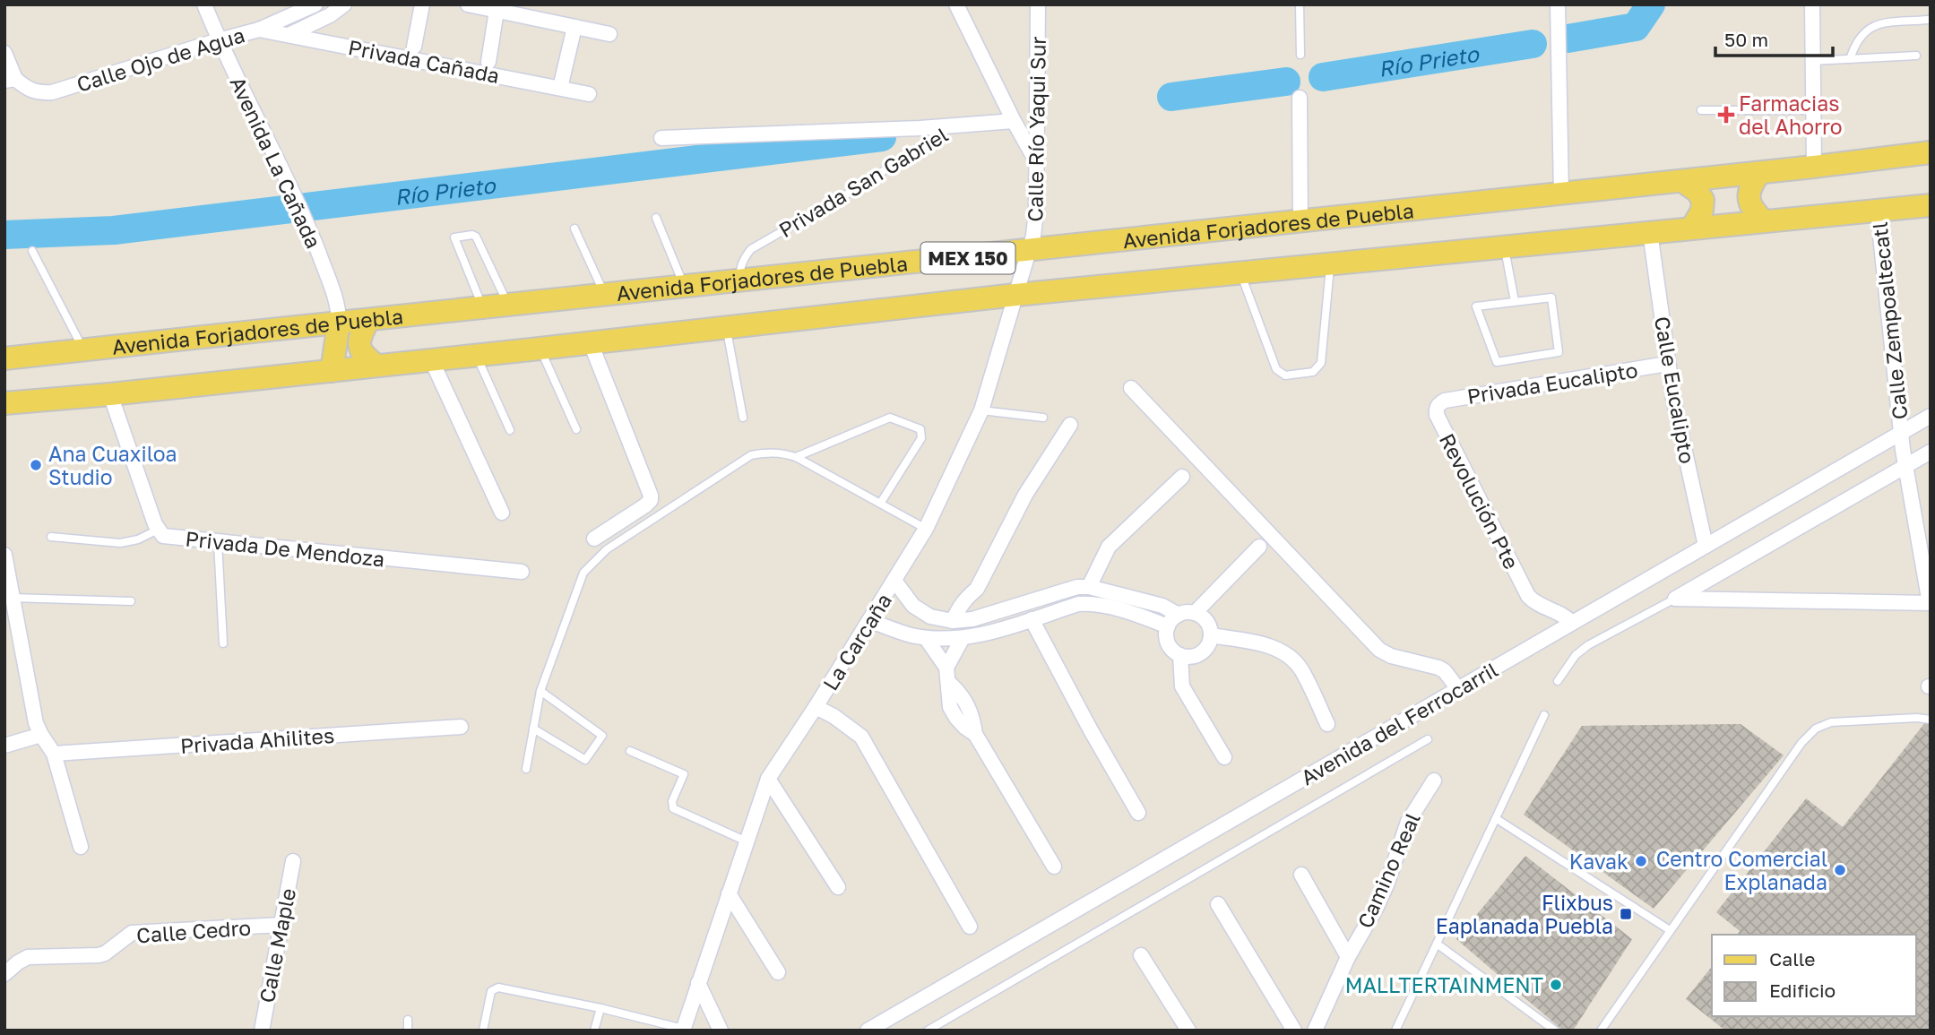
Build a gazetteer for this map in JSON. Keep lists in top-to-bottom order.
{
  "streets": {
    "main road": ["Avenida Forjadores de Puebla", "MEX 150"],
    "street": [
      "Calle Ojo de Agua",
      "Privada Cañada",
      "Calle Río Yaqui Sur",
      "Avenida La Cañada",
      "Privada San Gabriel",
      "Calle Zempoaltecatl",
      "Privada Eucalipto",
      "Calle Eucalipto",
      "Revolución Pte",
      "Privada De Mendoza",
      "La Carcaña",
      "Avenida del Ferrocarril",
      "Privada Ahilites",
      "Camino Real",
      "Calle Cedro",
      "Calle Maple"
    ]
  },
  "crossings": [
    ["Calle Ojo de Agua", "Privada Cañada"],
    ["Calle Ojo de Agua", "Avenida La Cañada"],
    ["Calle Río Yaqui Sur", "Avenida Forjadores de Puebla"],
    ["Calle Río Yaqui Sur", "La Carcaña"],
    ["Avenida La Cañada", "Avenida Forjadores de Puebla"],
    ["Privada San Gabriel", "Avenida Forjadores de Puebla"],
    ["Avenida Forjadores de Puebla", "La Carcaña"],
    ["MEX 150", "Calle Zempoaltecatl"],
    ["MEX 150", "Calle Eucalipto"],
    ["MEX 150", "Privada De Mendoza"],
    ["MEX 150", "La Carcaña"],
    ["Calle Zempoaltecatl", "Avenida del Ferrocarril"],
    ["Privada Eucalipto", "Calle Eucalipto"],
    ["Privada Eucalipto", "Revolución Pte"],
    ["Calle Eucalipto", "Avenida del Ferrocarril"],
    ["Revolución Pte", "Avenida del Ferrocarril"],
    ["Calle Cedro", "Calle Maple"]
  ],
  "water": ["Río Prieto"],
  "places": {
    "health": ["Farmacias del Ahorro"],
    "other": [
      "Ana Cuaxiloa Studio",
      "Kavak",
      "Centro Comercial Explanada",
      "MALLTERTAINMENT"
    ],
    "transit": ["Flixbus Eaplanada Puebla"]
  },
  "legend": ["Calle", "Edificio"],
  "scale_bar": "50 m"
}
